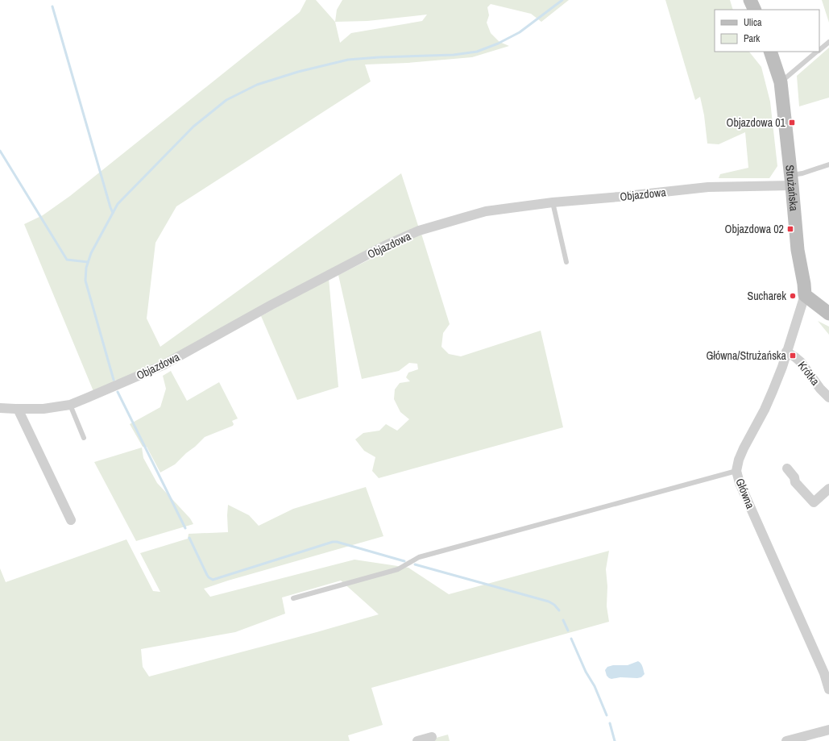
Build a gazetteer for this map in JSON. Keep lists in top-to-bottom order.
{
  "streets": {
    "main road": ["Strużańska"],
    "street": ["Objazdowa", "Krótka", "Główna"]
  },
  "crossings": [
    ["Strużańska", "Objazdowa"],
    ["Strużańska", "Główna"],
    ["Krótka", "Główna"]
  ],
  "places": {
    "transit": ["Objazdowa 01", "Objazdowa 02", "Główna/Strużańska"],
    "other": ["Sucharek"]
  },
  "legend": ["Ulica", "Park"]
}
